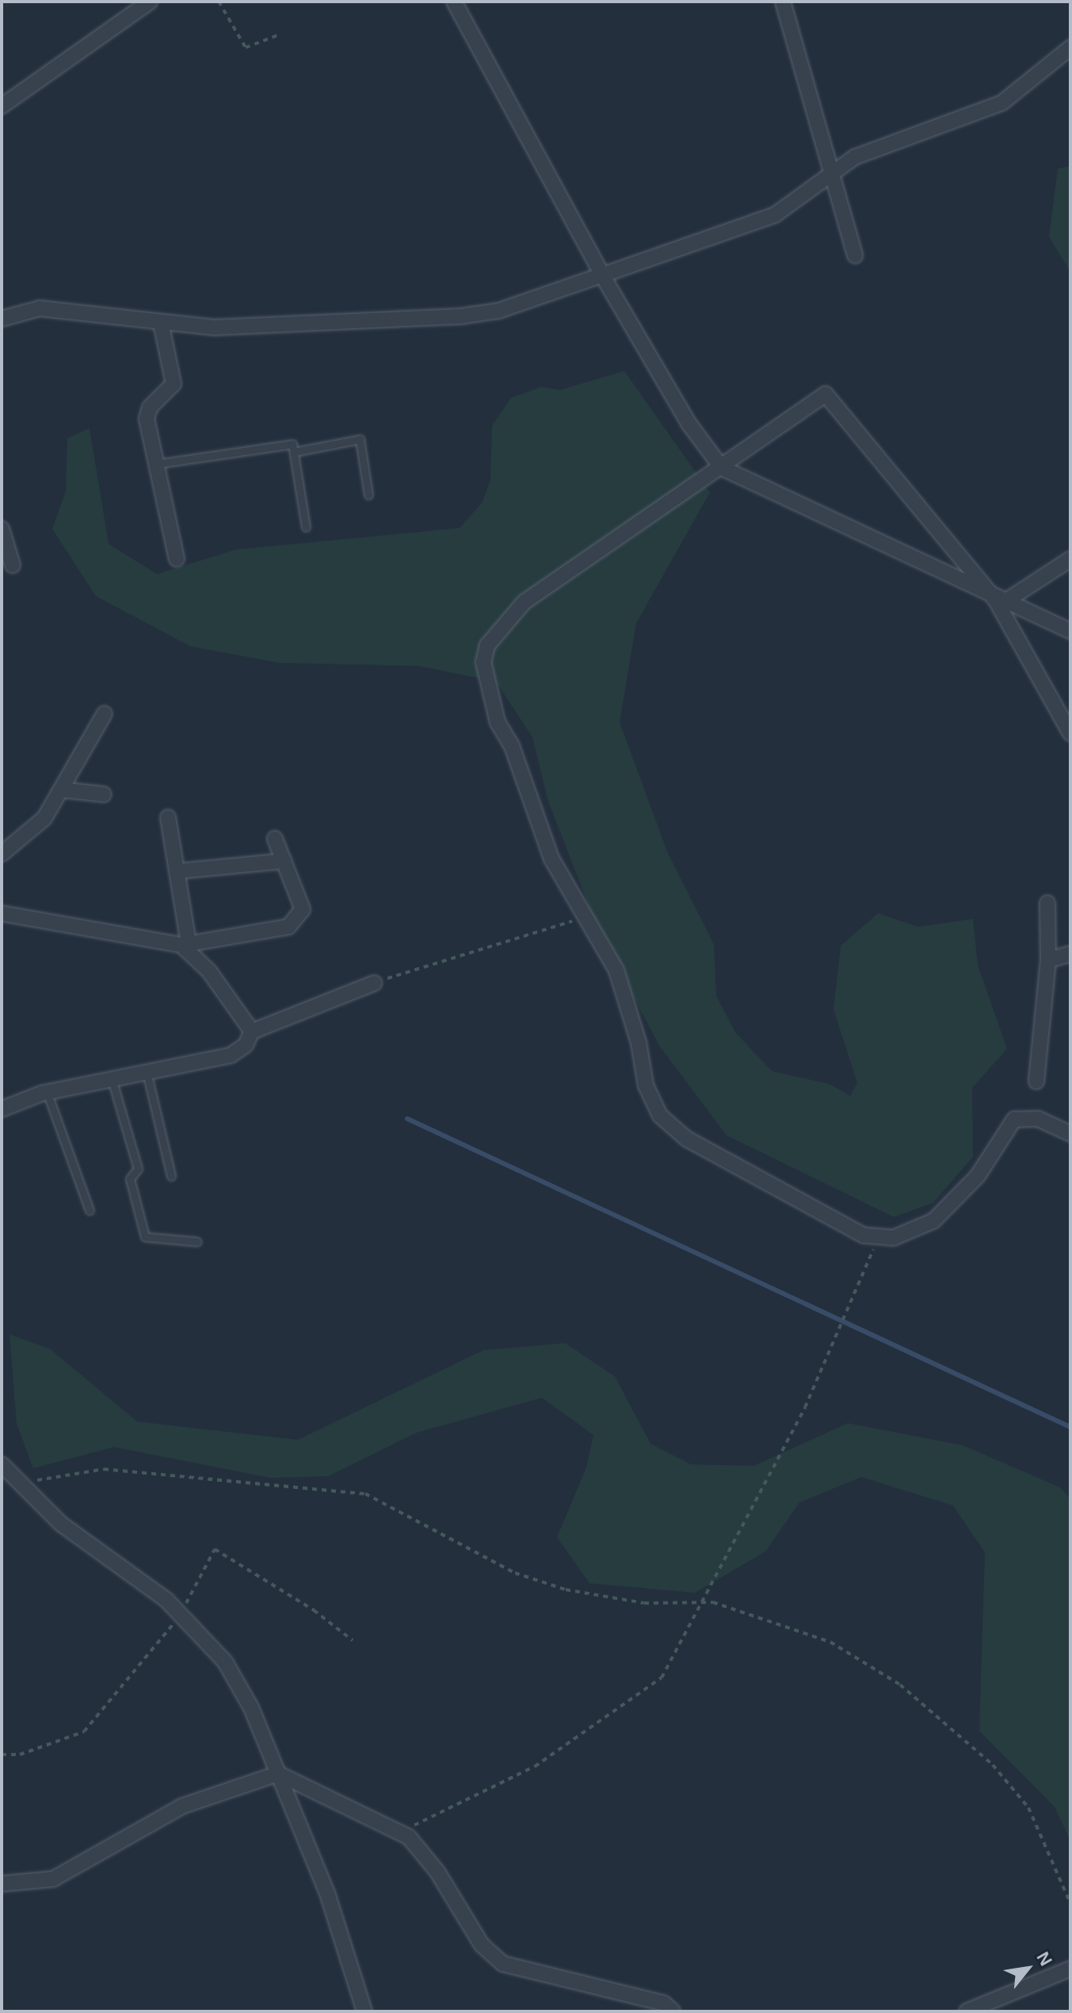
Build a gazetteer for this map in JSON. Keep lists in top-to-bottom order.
{
  "north": "top right"
}
